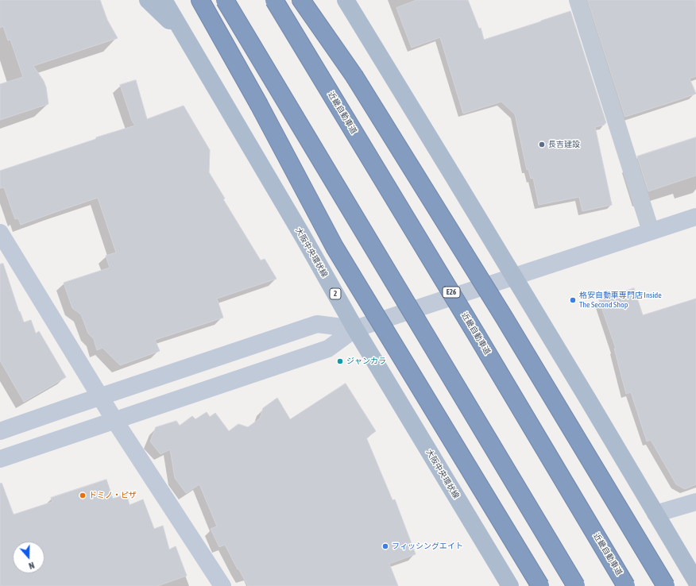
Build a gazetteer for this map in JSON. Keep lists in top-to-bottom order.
{
  "streets": {
    "highway": ["近畿自動車道", "E26"],
    "main road": ["大阪中央環状線", "2"]
  },
  "places": [
    "長吉建設",
    "格安自動車専門店 Inside The Second Shop",
    "ジャンカラ",
    "ドミノ・ピザ",
    "フィッシングエイト"
  ],
  "north": "bottom"
}
